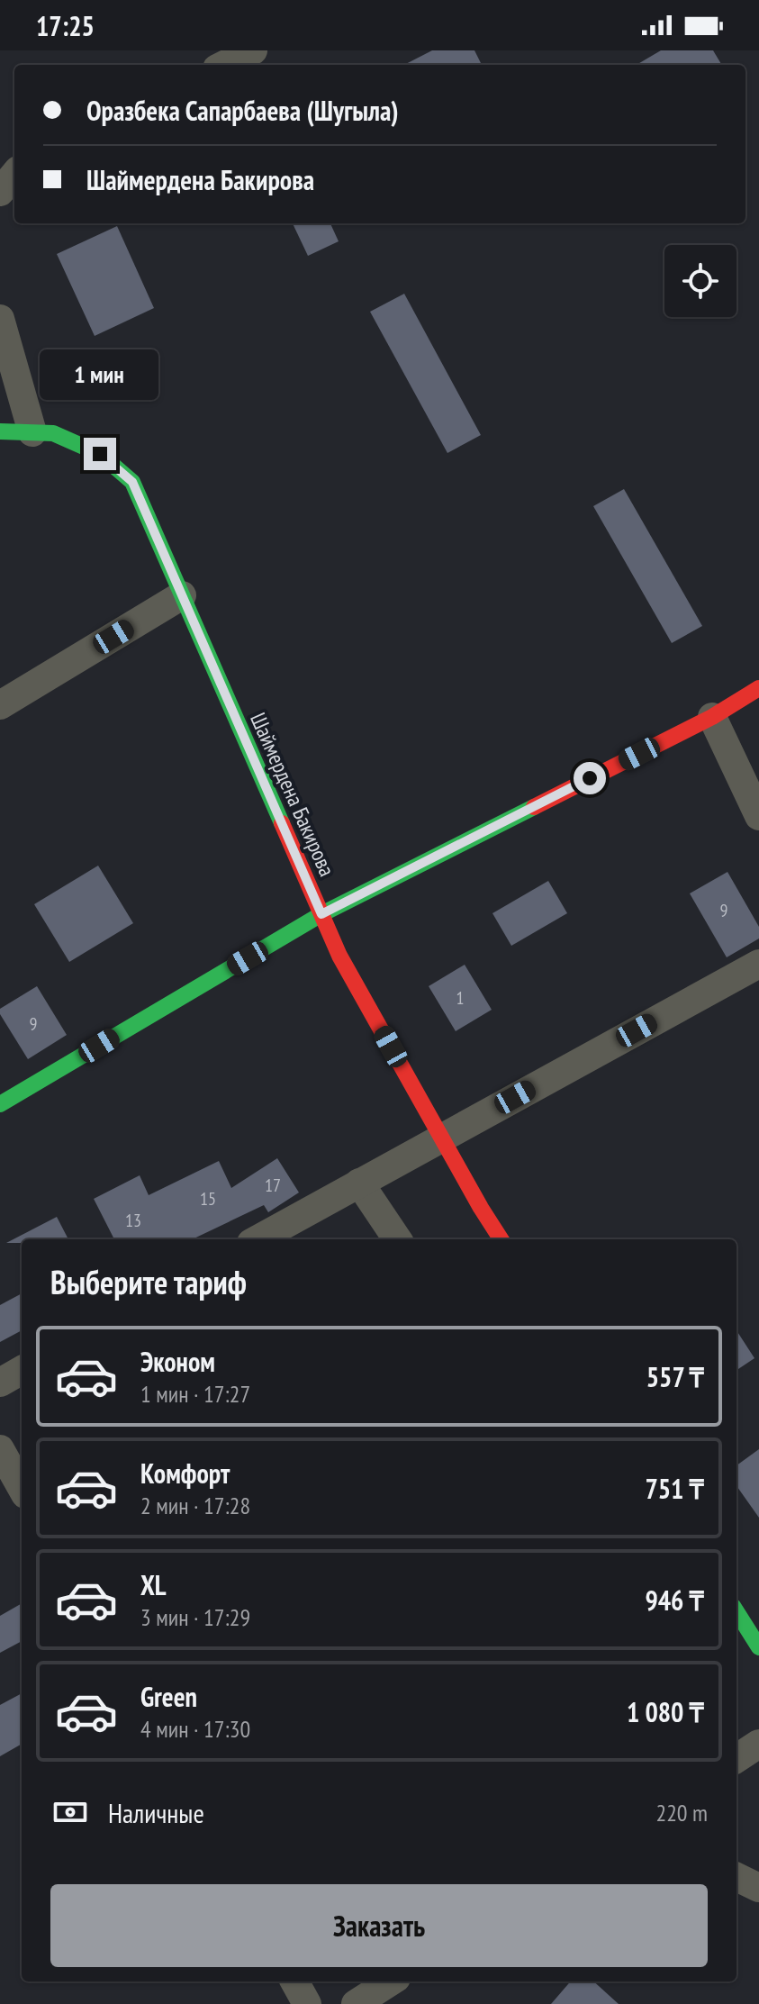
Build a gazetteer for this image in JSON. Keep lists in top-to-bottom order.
{
  "streets": {
    "street": ["Шаймердена Бакирова"]
  },
  "house_numbers": [
    "9",
    "1",
    "9",
    "17",
    "15",
    "13"
  ],
  "page": {
    "status": "17:25",
    "banner": ["Оразбека Сапарбаева (Шугыла)", "Шаймердена Бакирова"],
    "bubble": "1 мин",
    "heading": "Выберите тариф",
    "list": [
      {
        "name": "Эконом",
        "note": "1 мин · 17:27",
        "value": "557 ₸"
      },
      {
        "name": "Комфорт",
        "note": "2 мин · 17:28",
        "value": "751 ₸"
      },
      {
        "name": "XL",
        "note": "3 мин · 17:29",
        "value": "946 ₸"
      },
      {
        "name": "Green",
        "note": "4 мин · 17:30",
        "value": "1 080 ₸"
      }
    ],
    "pay": ["Наличные", "220 m"],
    "buttons": "Заказать"
  }
}
